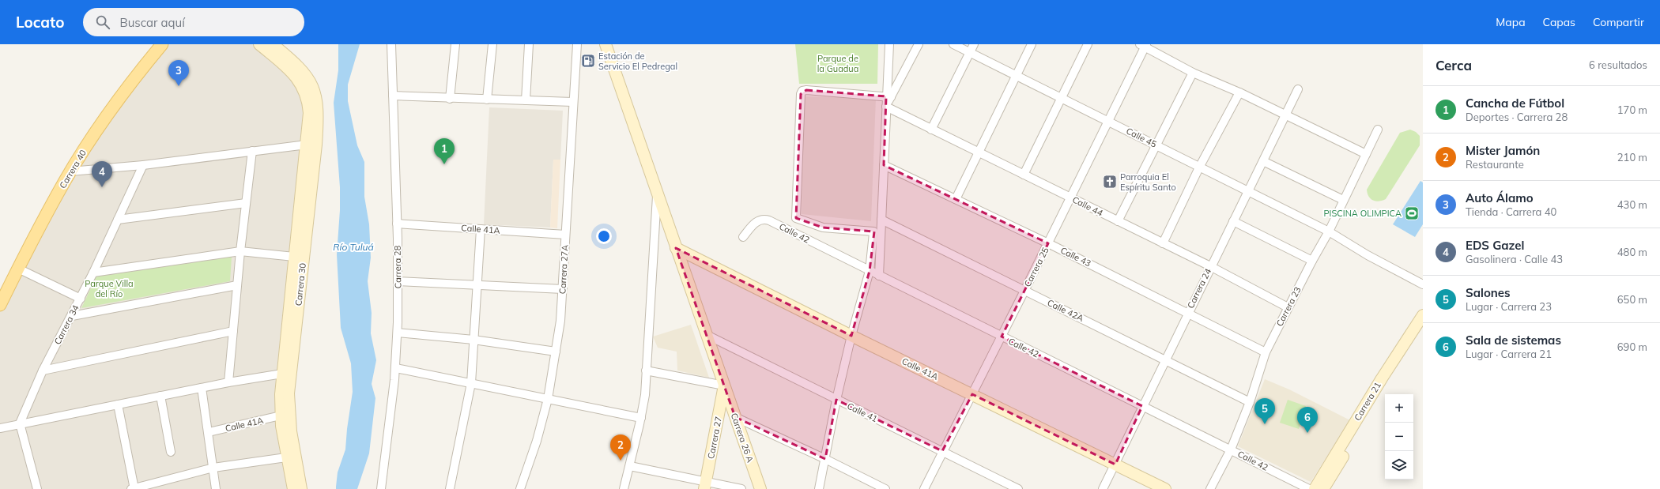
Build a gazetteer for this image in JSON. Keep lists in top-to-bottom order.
{
  "streets": {
    "main road": [
      "Carrera 40",
      "Calle 41A",
      "Carrera 30",
      "Carrera 21",
      "Carrera 27",
      "Carrera 26 A"
    ],
    "street": [
      "Calle 45",
      "Calle 44",
      "Calle 42",
      "Calle 43",
      "Carrera 28",
      "Carrera 25",
      "Carrera 27A",
      "Carrera 24",
      "Carrera 23",
      "Calle 42A",
      "Carrera 34",
      "Calle 41"
    ]
  },
  "crossings": [
    ["Calle 45", "Carrera 25"],
    ["Calle 45", "Carrera 24"],
    ["Calle 45", "Carrera 23"],
    ["Calle 44", "Carrera 25"],
    ["Calle 44", "Carrera 24"],
    ["Calle 44", "Carrera 23"],
    ["Calle 41A", "Carrera 28"],
    ["Calle 41A", "Carrera 25"],
    ["Calle 41A", "Carrera 27A"],
    ["Calle 41A", "Carrera 30"],
    ["Calle 41A", "Carrera 24"],
    ["Calle 41A", "Carrera 26 A"],
    ["Calle 42", "Carrera 25"],
    ["Calle 42", "Carrera 24"],
    ["Calle 42", "Carrera 23"],
    ["Calle 43", "Carrera 25"],
    ["Calle 43", "Carrera 24"],
    ["Calle 43", "Carrera 23"],
    ["Carrera 25", "Calle 42A"],
    ["Carrera 25", "Calle 41"],
    ["Carrera 24", "Calle 42A"],
    ["Carrera 23", "Calle 42A"],
    ["Calle 41", "Carrera 26 A"],
    ["Carrera 27", "Carrera 26 A"]
  ],
  "water": ["Río Tuluá"],
  "parks": ["Parque de la Guadua", "Parque Villa del Río"],
  "places": {
    "fuel station": ["Estación de Servicio El Pedregal"],
    "church": ["Parroquia El Espíritu Santo"],
    "sports": ["PISCINA OLIMPICA"]
  },
  "page": {
    "header": "Locato",
    "search": "Buscar aquí",
    "nav": ["Mapa", "Capas", "Compartir"],
    "heading": ["Cerca", "6 resultados"],
    "pins": [
      "3",
      "1",
      "4",
      "5",
      "6",
      "2"
    ],
    "list": [
      {
        "mark": "1",
        "name": "Cancha de Fútbol",
        "note": "Deportes · Carrera 28",
        "value": "170 m"
      },
      {
        "mark": "2",
        "name": "Mister Jamón",
        "note": "Restaurante",
        "value": "210 m"
      },
      {
        "mark": "3",
        "name": "Auto Álamo",
        "note": "Tienda · Carrera 40",
        "value": "430 m"
      },
      {
        "mark": "4",
        "name": "EDS Gazel",
        "note": "Gasolinera · Calle 43",
        "value": "480 m"
      },
      {
        "mark": "5",
        "name": "Salones",
        "note": "Lugar · Carrera 23",
        "value": "650 m"
      },
      {
        "mark": "6",
        "name": "Sala de sistemas",
        "note": "Lugar · Carrera 21",
        "value": "690 m"
      }
    ],
    "map_buttons": ["+", "−"]
  }
}
